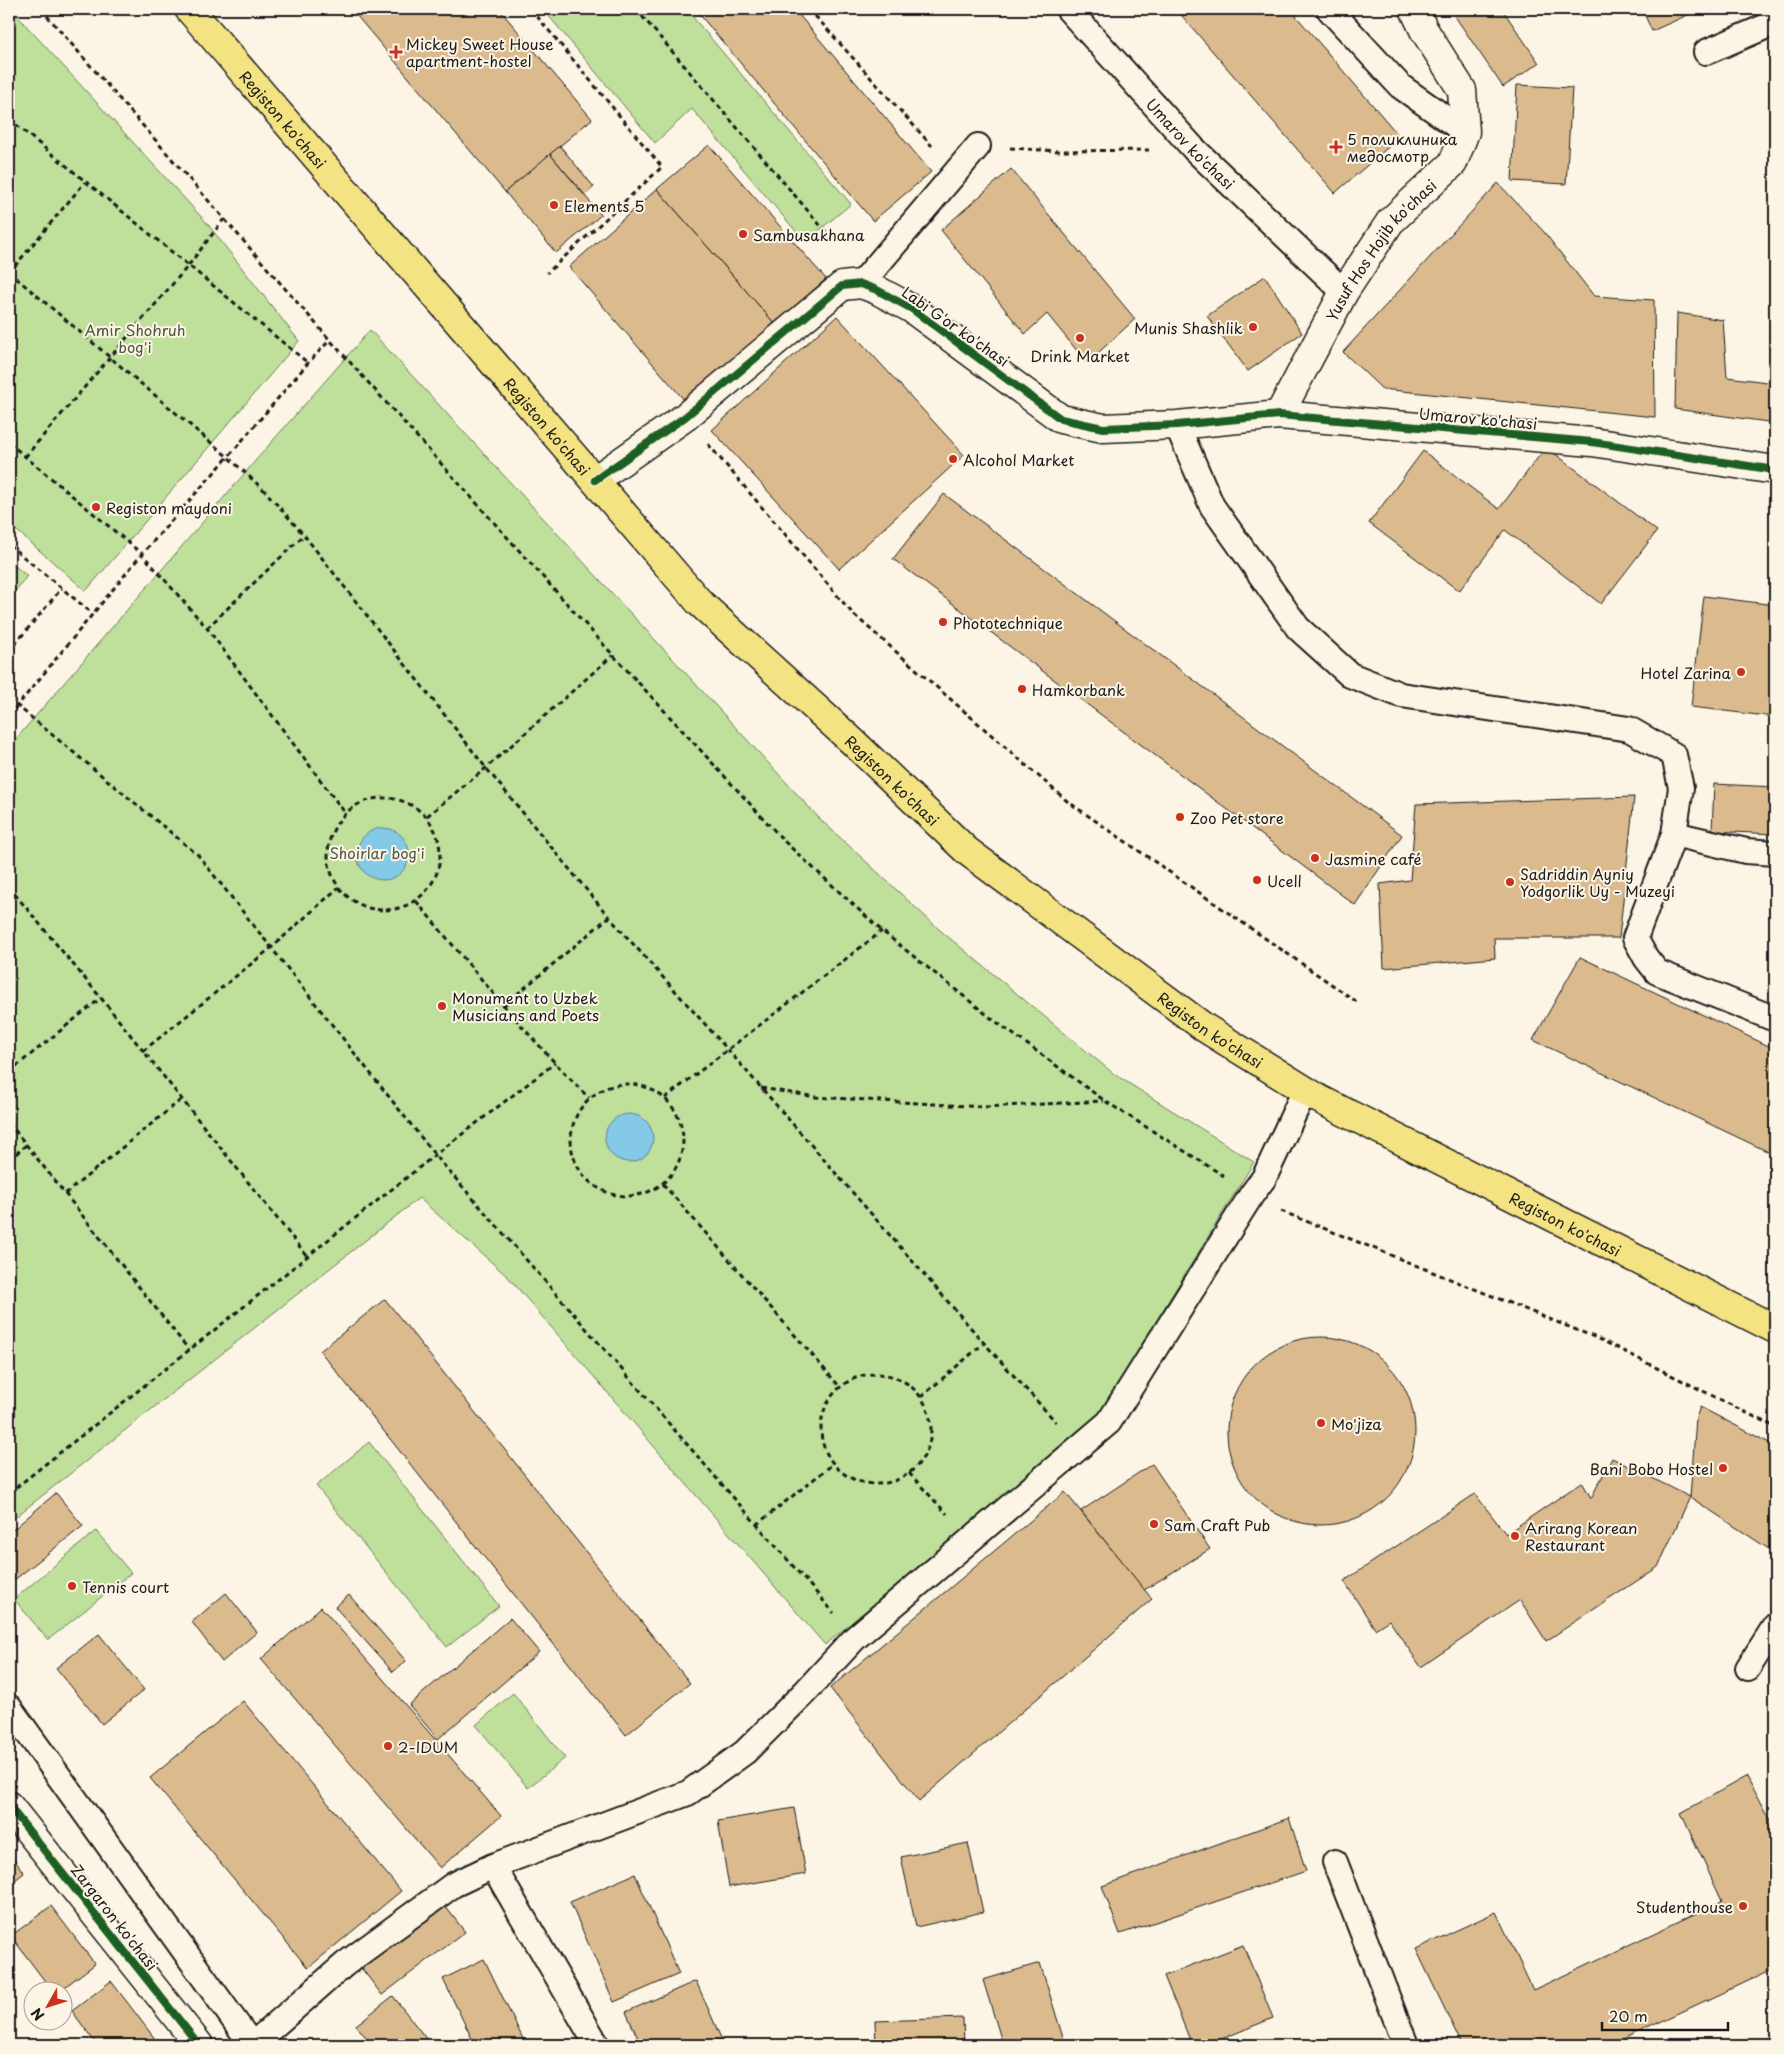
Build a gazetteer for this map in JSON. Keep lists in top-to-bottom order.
{
  "streets": {
    "main road": ["Registon ko'chasi"],
    "street": [
      "Umarov ko'chasi",
      "Yusuf Hos Hojib ko'chasi",
      "Labi G'or ko'chasi",
      "Zargaron ko'chasi"
    ]
  },
  "crossings": [
    ["Umarov ko'chasi", "Yusuf Hos Hojib ko'chasi"],
    ["Umarov ko'chasi", "Labi G'or ko'chasi"]
  ],
  "parks": ["Amir Shohruh bog'i", "Shoirlar bog'i"],
  "places": {
    "health": ["Mickey Sweet House apartment-hostel", "5 поликлиника медосмотр"],
    "other": [
      "Elements 5",
      "Sambusakhana",
      "Munis Shashlik",
      "Drink Market",
      "Alcohol Market",
      "Registon maydoni",
      "Phototechnique",
      "Hotel Zarina",
      "Hamkorbank",
      "Zoo Pet store",
      "Jasmine café",
      "Ucell",
      "Sadriddin Ayniy Yodgorlik Uy - Muzeyi",
      "Monument to Uzbek Musicians and Poets",
      "Mo'jiza",
      "Bani Bobo Hostel",
      "Sam Craft Pub",
      "Arirang Korean Restaurant",
      "Tennis court",
      "2-IDUM",
      "Studenthouse"
    ]
  },
  "scale_bar": "20 m",
  "north": "bottom left"
}
